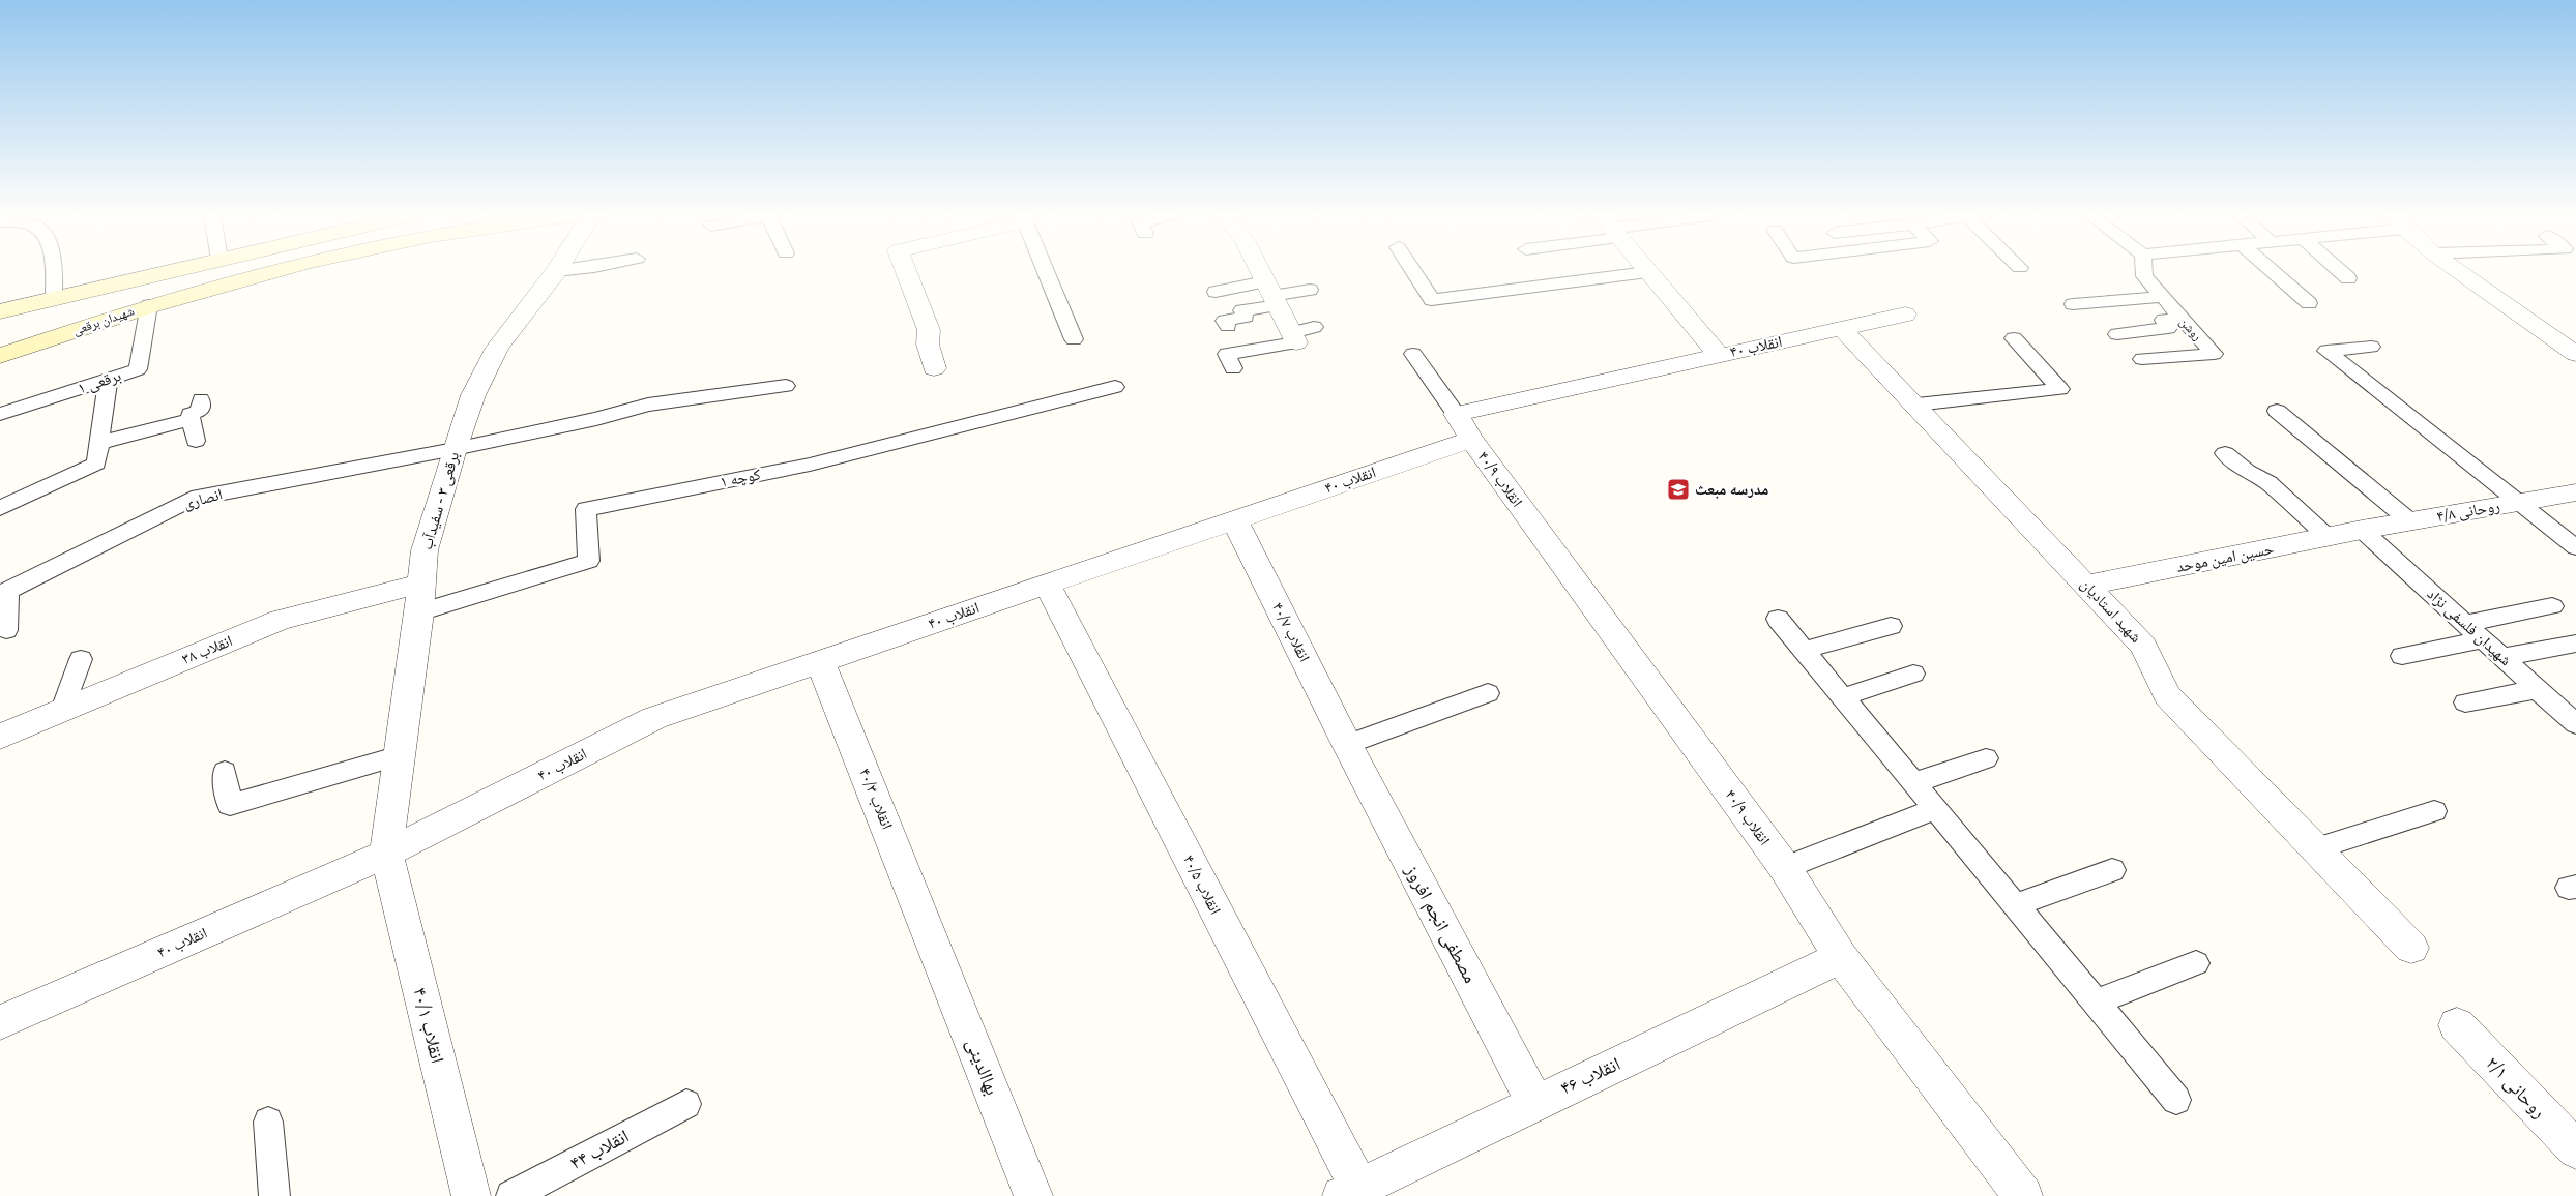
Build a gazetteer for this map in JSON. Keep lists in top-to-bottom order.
{
  "streets": {
    "main road": ["شهیدان برقعی"],
    "street": [
      "انقلاب ۴۰",
      "انقلاب ۴۰/۹",
      "برقعی ۳ - سفیدآب",
      "روحانی ۴/۸",
      "حسین امین موحد",
      "شهید استادیان",
      "انقلاب ۴۰/۷",
      "انقلاب ۳۸",
      "انقلاب ۴۰/۳",
      "انقلاب ۴۰/۵",
      "مصطفی انجم افروز",
      "انقلاب ۴۰/۱",
      "بهاالدینی",
      "انقلاب ۴۶",
      "روحانی ۲/۱"
    ],
    "lane": [
      "روشن",
      "برقعی ۱",
      "کوچه ۱",
      "انصاری",
      "شهیدان فلسفی نژاد",
      "انقلاب ۴۴"
    ]
  },
  "crossings": [
    ["شهیدان برقعی", "برقعی ۱"],
    ["انقلاب ۴۰", "انقلاب ۴۰/۹"],
    ["انقلاب ۴۰", "برقعی ۳ - سفیدآب"],
    ["انقلاب ۴۰", "شهید استادیان"],
    ["انقلاب ۴۰", "انقلاب ۴۰/۷"],
    ["انقلاب ۴۰", "انقلاب ۴۰/۳"],
    ["انقلاب ۴۰", "انقلاب ۴۰/۵"],
    ["انقلاب ۴۰", "انقلاب ۴۰/۱"],
    ["کوچه ۱", "برقعی ۳ - سفیدآب"],
    ["انقلاب ۴۰/۹", "انقلاب ۴۶"],
    ["انصاری", "برقعی ۳ - سفیدآب"],
    ["برقعی ۳ - سفیدآب", "انقلاب ۳۸"],
    ["برقعی ۳ - سفیدآب", "انقلاب ۴۰/۱"],
    ["روحانی ۴/۸", "حسین امین موحد"],
    ["روحانی ۴/۸", "شهیدان فلسفی نژاد"],
    ["حسین امین موحد", "شهید استادیان"],
    ["حسین امین موحد", "شهیدان فلسفی نژاد"],
    ["انقلاب ۴۰/۷", "مصطفی انجم افروز"],
    ["انقلاب ۴۰/۳", "بهاالدینی"],
    ["انقلاب ۴۰/۵", "انقلاب ۴۶"],
    ["مصطفی انجم افروز", "انقلاب ۴۶"]
  ],
  "places": {
    "school or university": ["مدرسه مبعث"]
  }
}
